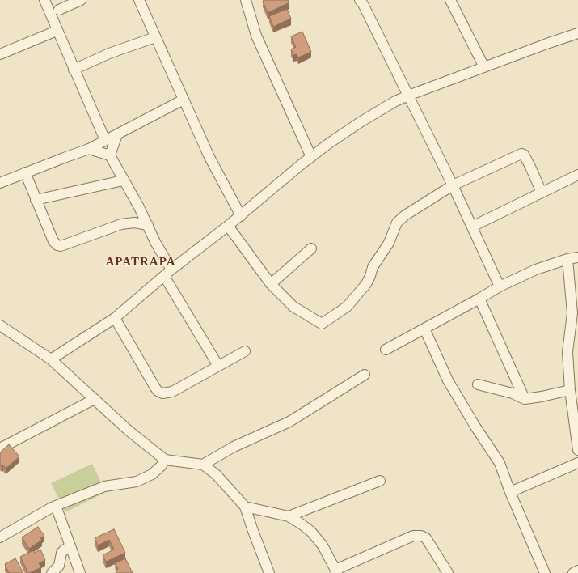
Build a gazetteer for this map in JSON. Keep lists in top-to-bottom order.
{
  "districts": ["APATRAPA"]
}
